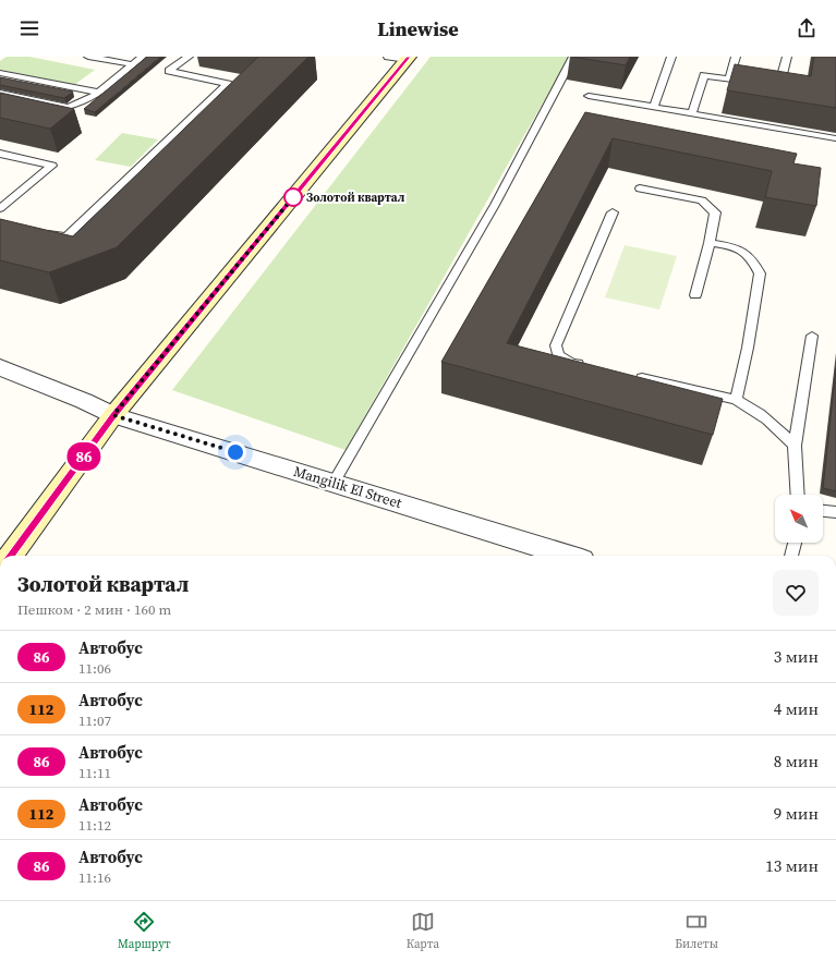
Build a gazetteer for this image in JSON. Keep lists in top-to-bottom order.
{
  "streets": {
    "street": ["Mangilik El Street"]
  },
  "places": ["Золотой квартал"],
  "lines": ["bus line 86"],
  "north": "top left",
  "page": {
    "header": "Linewise",
    "on_map": "86",
    "heading": ["Золотой квартал", "Пешком · 2 мин · 160 m"],
    "list": [
      {
        "mark": "86",
        "name": "Автобус",
        "note": "11:06",
        "value": "3 мин"
      },
      {
        "mark": "112",
        "name": "Автобус",
        "note": "11:07",
        "value": "4 мин"
      },
      {
        "mark": "86",
        "name": "Автобус",
        "note": "11:11",
        "value": "8 мин"
      },
      {
        "mark": "112",
        "name": "Автобус",
        "note": "11:12",
        "value": "9 мин"
      },
      {
        "mark": "86",
        "name": "Автобус",
        "note": "11:16",
        "value": "13 мин"
      }
    ],
    "tabs": ["Маршрут", "Карта", "Билеты"]
  }
}
